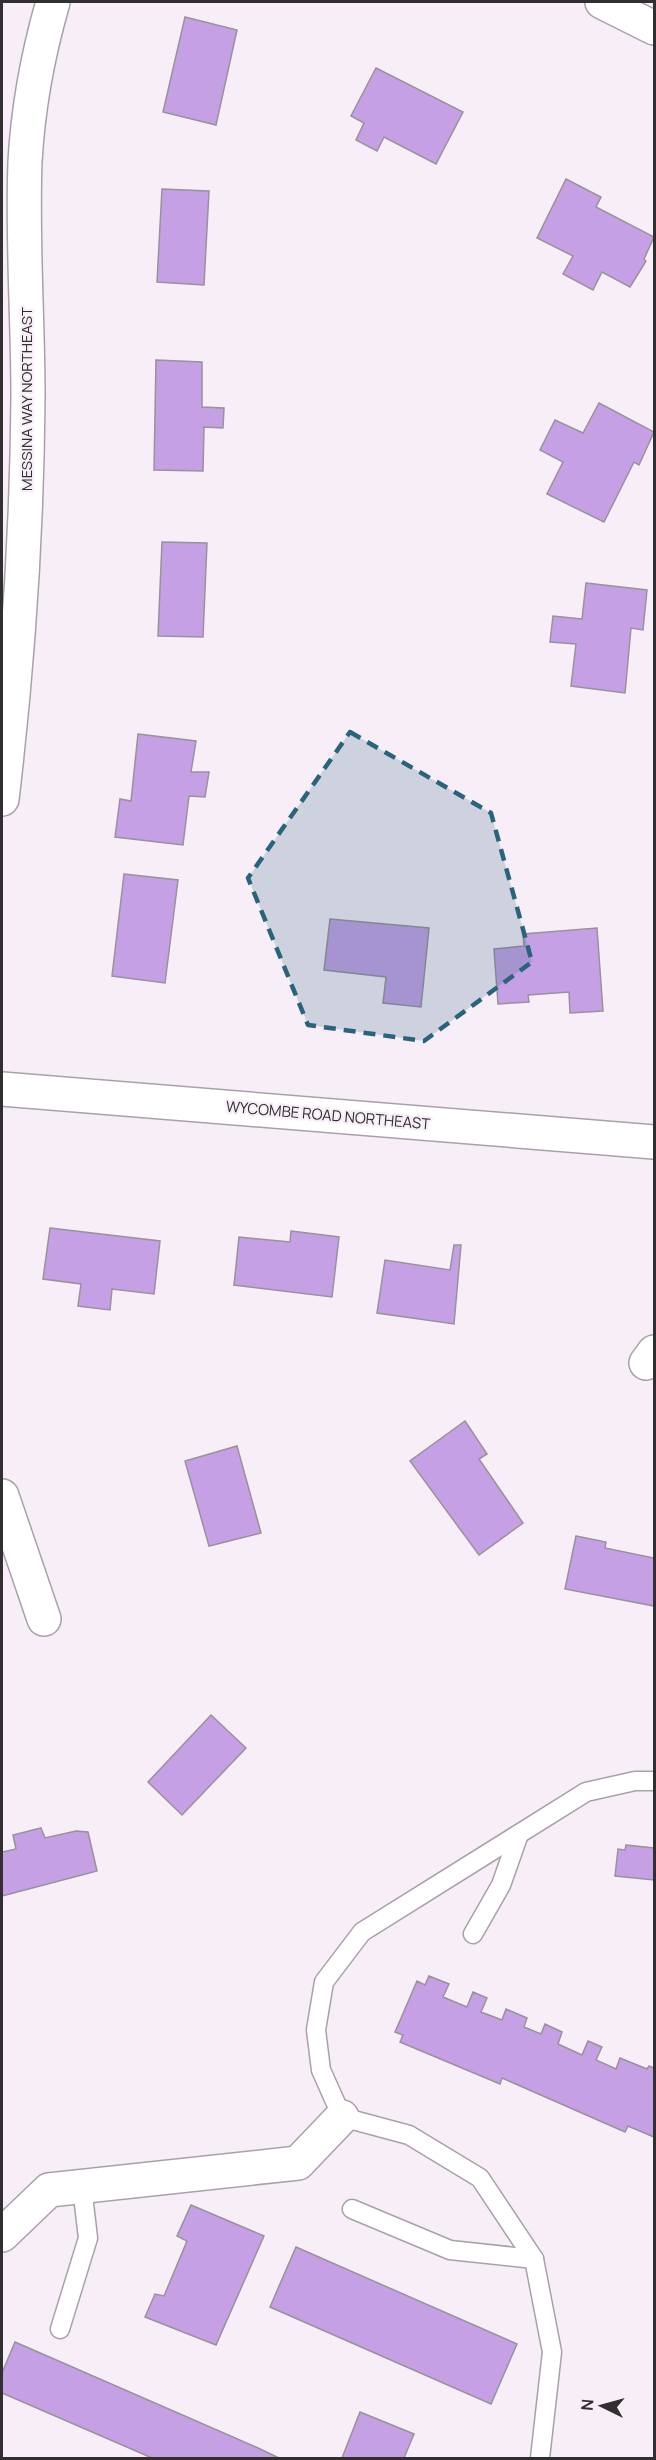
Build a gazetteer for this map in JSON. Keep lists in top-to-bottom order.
{
  "streets": {
    "street": ["MESSINA WAY NORTHEAST", "WYCOMBE ROAD NORTHEAST"]
  },
  "north": "left"
}
